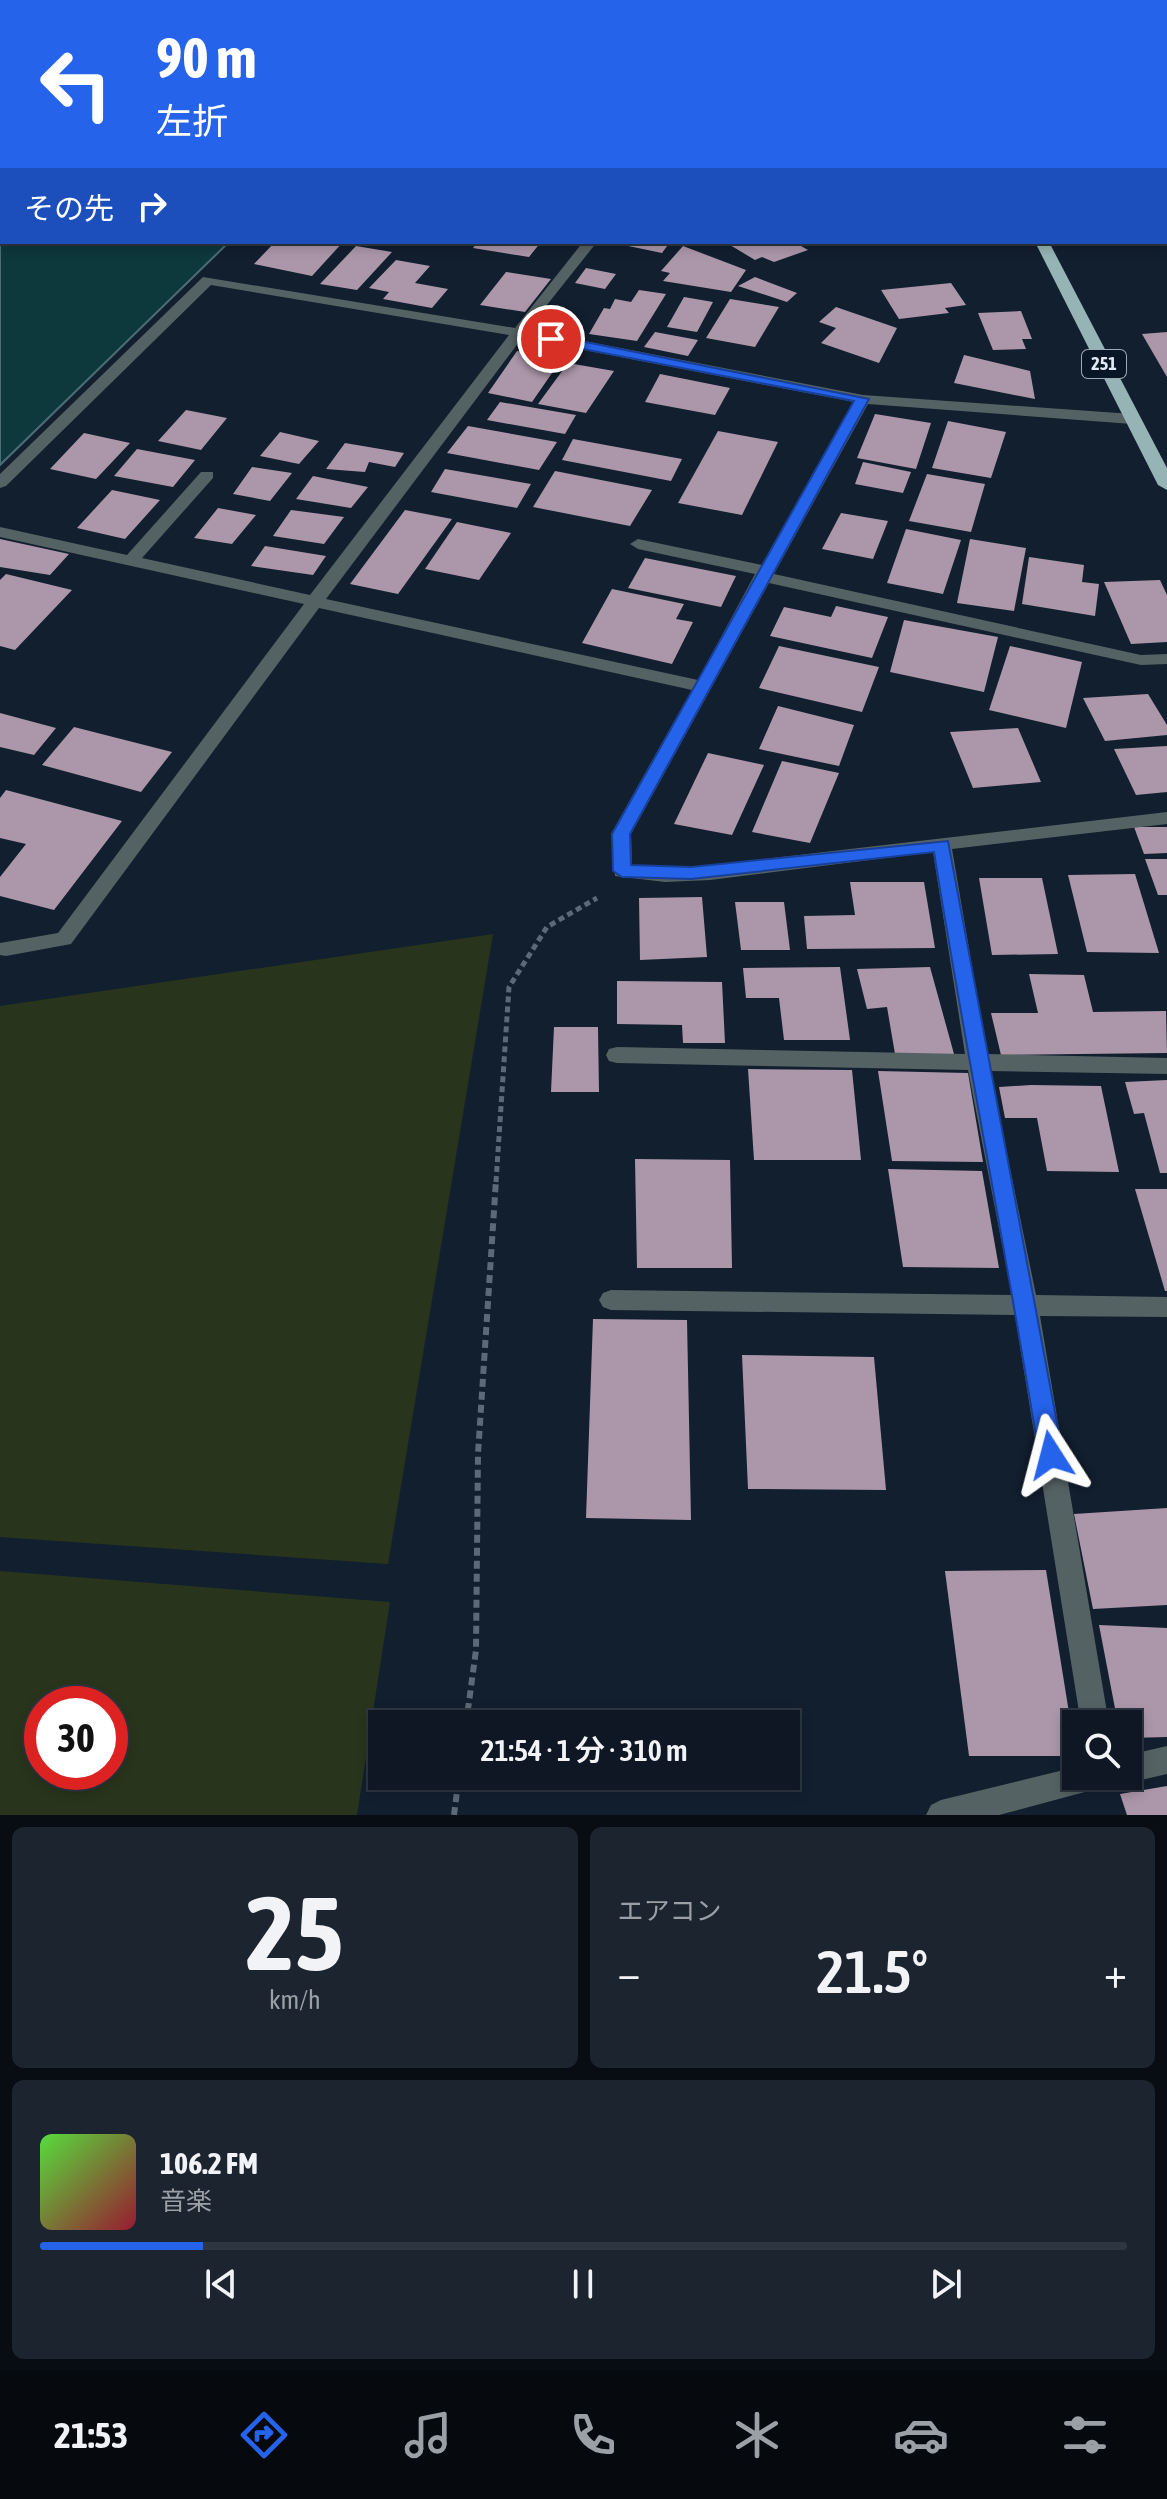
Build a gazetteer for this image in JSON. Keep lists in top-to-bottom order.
{
  "streets": {
    "highway": ["251"]
  },
  "page": {
    "turn": ["90 m", "左折"],
    "then": "その先",
    "limit": "30",
    "trip": "21:54 · 1 分 · 310 m",
    "tile": [
      ["25", "km/h"],
      "エアコン"
    ],
    "heat": ["−", "21.5°", "+"],
    "song": ["106.2 FM", "音楽"],
    "tabs": "21:53"
  }
}
